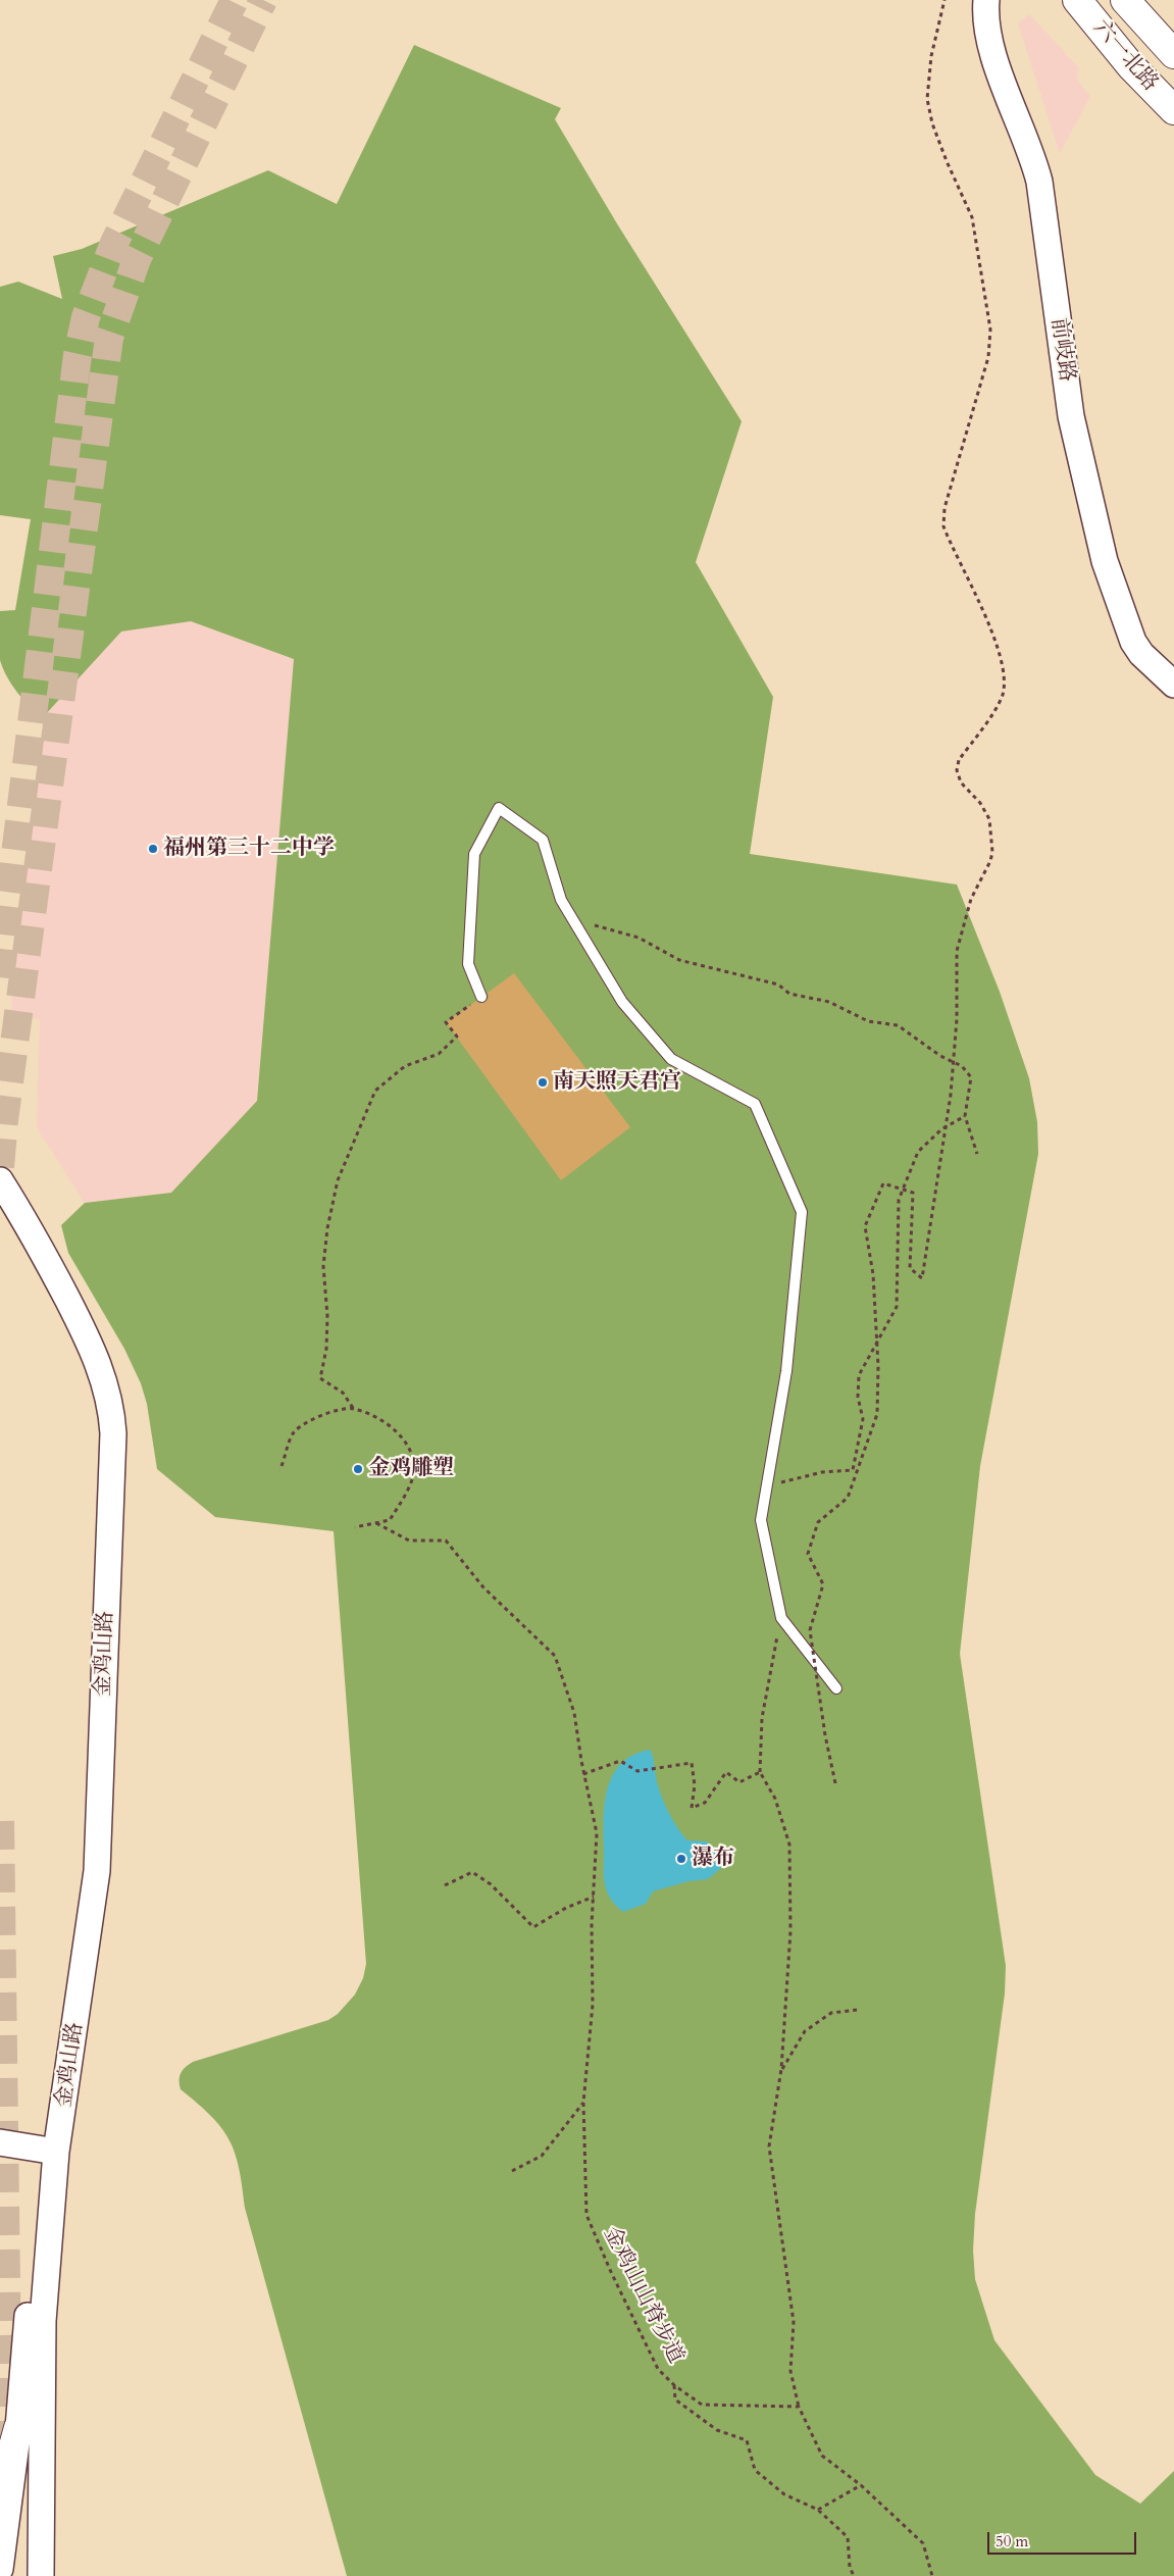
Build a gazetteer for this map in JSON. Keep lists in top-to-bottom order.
{
  "streets": {
    "main road": ["六一北路"],
    "street": ["前岐路", "金鸡山路"],
    "path": ["金鸡山山脊步道"]
  },
  "places": [
    "福州第三十二中学",
    "南天照天君宫",
    "金鸡雕塑",
    "瀑布"
  ],
  "scale_bar": "50 m"
}
